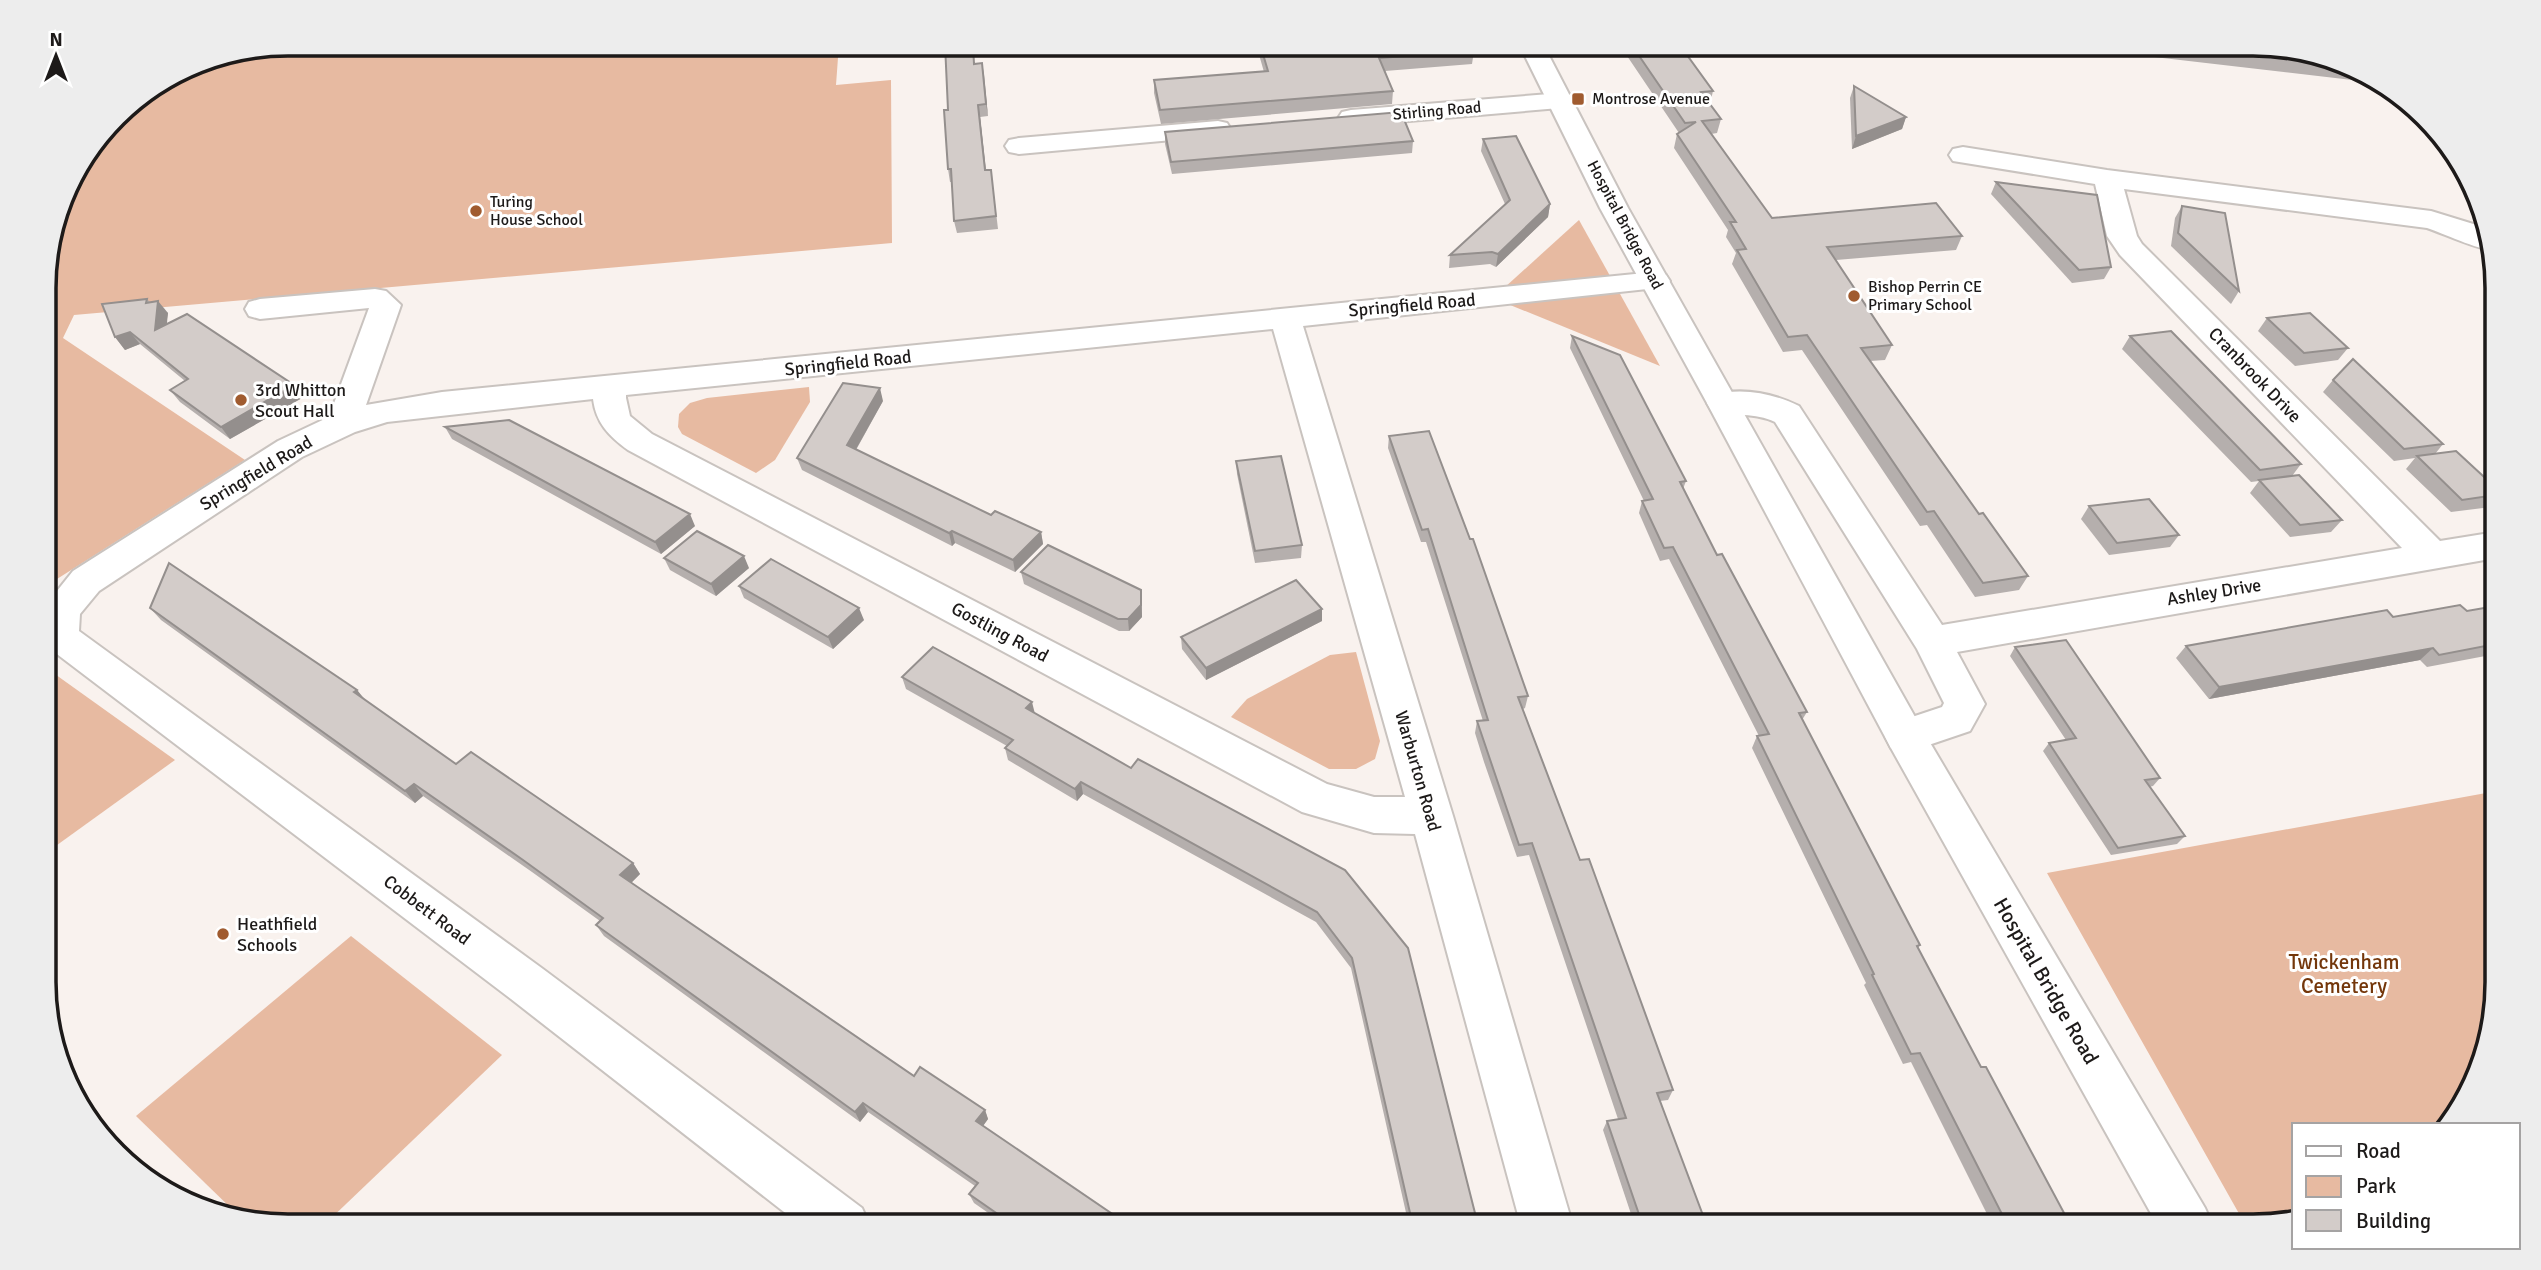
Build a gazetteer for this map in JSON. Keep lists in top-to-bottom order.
{
  "streets": {
    "street": [
      "Stirling Road",
      "Hospital Bridge Road",
      "Springfield Road",
      "Cranbrook Drive",
      "Ashley Drive",
      "Gostling Road",
      "Warburton Road",
      "Cobbett Road"
    ]
  },
  "crossings": [
    ["Stirling Road", "Hospital Bridge Road"],
    ["Hospital Bridge Road", "Springfield Road"],
    ["Springfield Road", "Gostling Road"],
    ["Springfield Road", "Warburton Road"],
    ["Springfield Road", "Cobbett Road"],
    ["Cranbrook Drive", "Ashley Drive"],
    ["Gostling Road", "Warburton Road"]
  ],
  "parks": ["Twickenham Cemetery"],
  "places": {
    "transit": ["Montrose Avenue"],
    "other": [
      "Turing House School",
      "Bishop Perrin CE Primary School",
      "3rd Whitton Scout Hall",
      "Heathfield Schools"
    ]
  },
  "legend": ["Road", "Park", "Building"],
  "north": "top"
}
